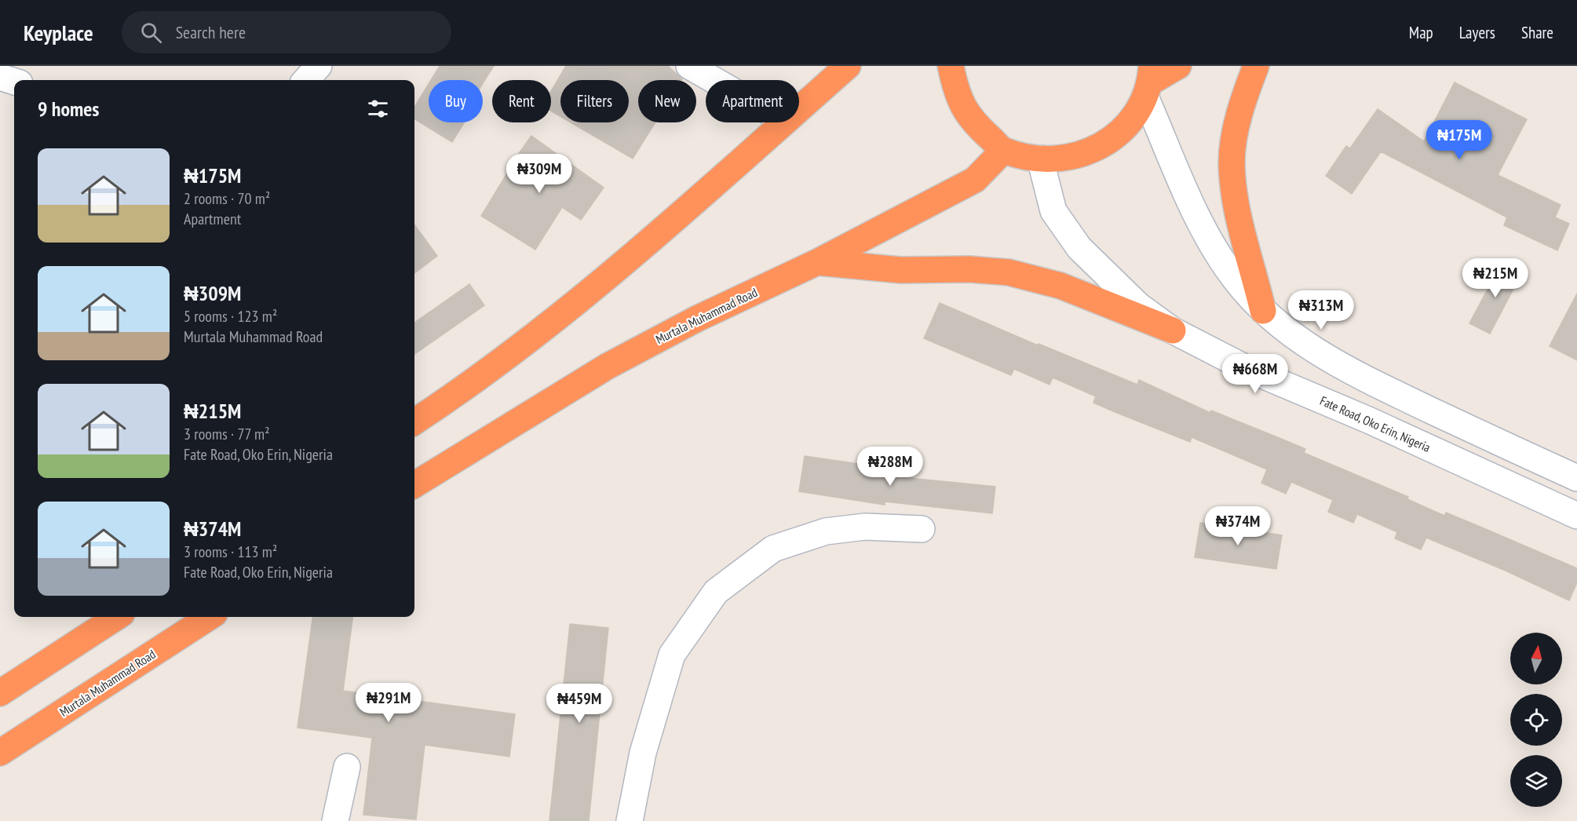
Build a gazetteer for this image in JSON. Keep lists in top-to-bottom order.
{
  "streets": {
    "highway": ["Murtala Muhammad Road"],
    "street": ["Fate Road, Oko Erin, Nigeria"]
  },
  "north": "top",
  "page": {
    "header": "Keyplace",
    "search": "Search here",
    "nav": ["Map", "Layers", "Share"],
    "chip": [
      "Buy",
      "Rent",
      "Filters",
      "New",
      "Apartment"
    ],
    "heading": "9 homes",
    "price": [
      "₦175M",
      "₦309M",
      "₦215M",
      "₦313M",
      "₦668M",
      "₦288M",
      "₦374M",
      "₦291M",
      "₦459M"
    ],
    "list": [
      {
        "name": "₦175M",
        "note": "2 rooms · 70 m² · Apartment"
      },
      {
        "name": "₦309M",
        "note": "5 rooms · 123 m² · Murtala Muhammad Road"
      },
      {
        "name": "₦215M",
        "note": "3 rooms · 77 m² · Fate Road, Oko Erin, Nigeria"
      },
      {
        "name": "₦374M",
        "note": "3 rooms · 113 m² · Fate Road, Oko Erin, Nigeria"
      }
    ]
  }
}
